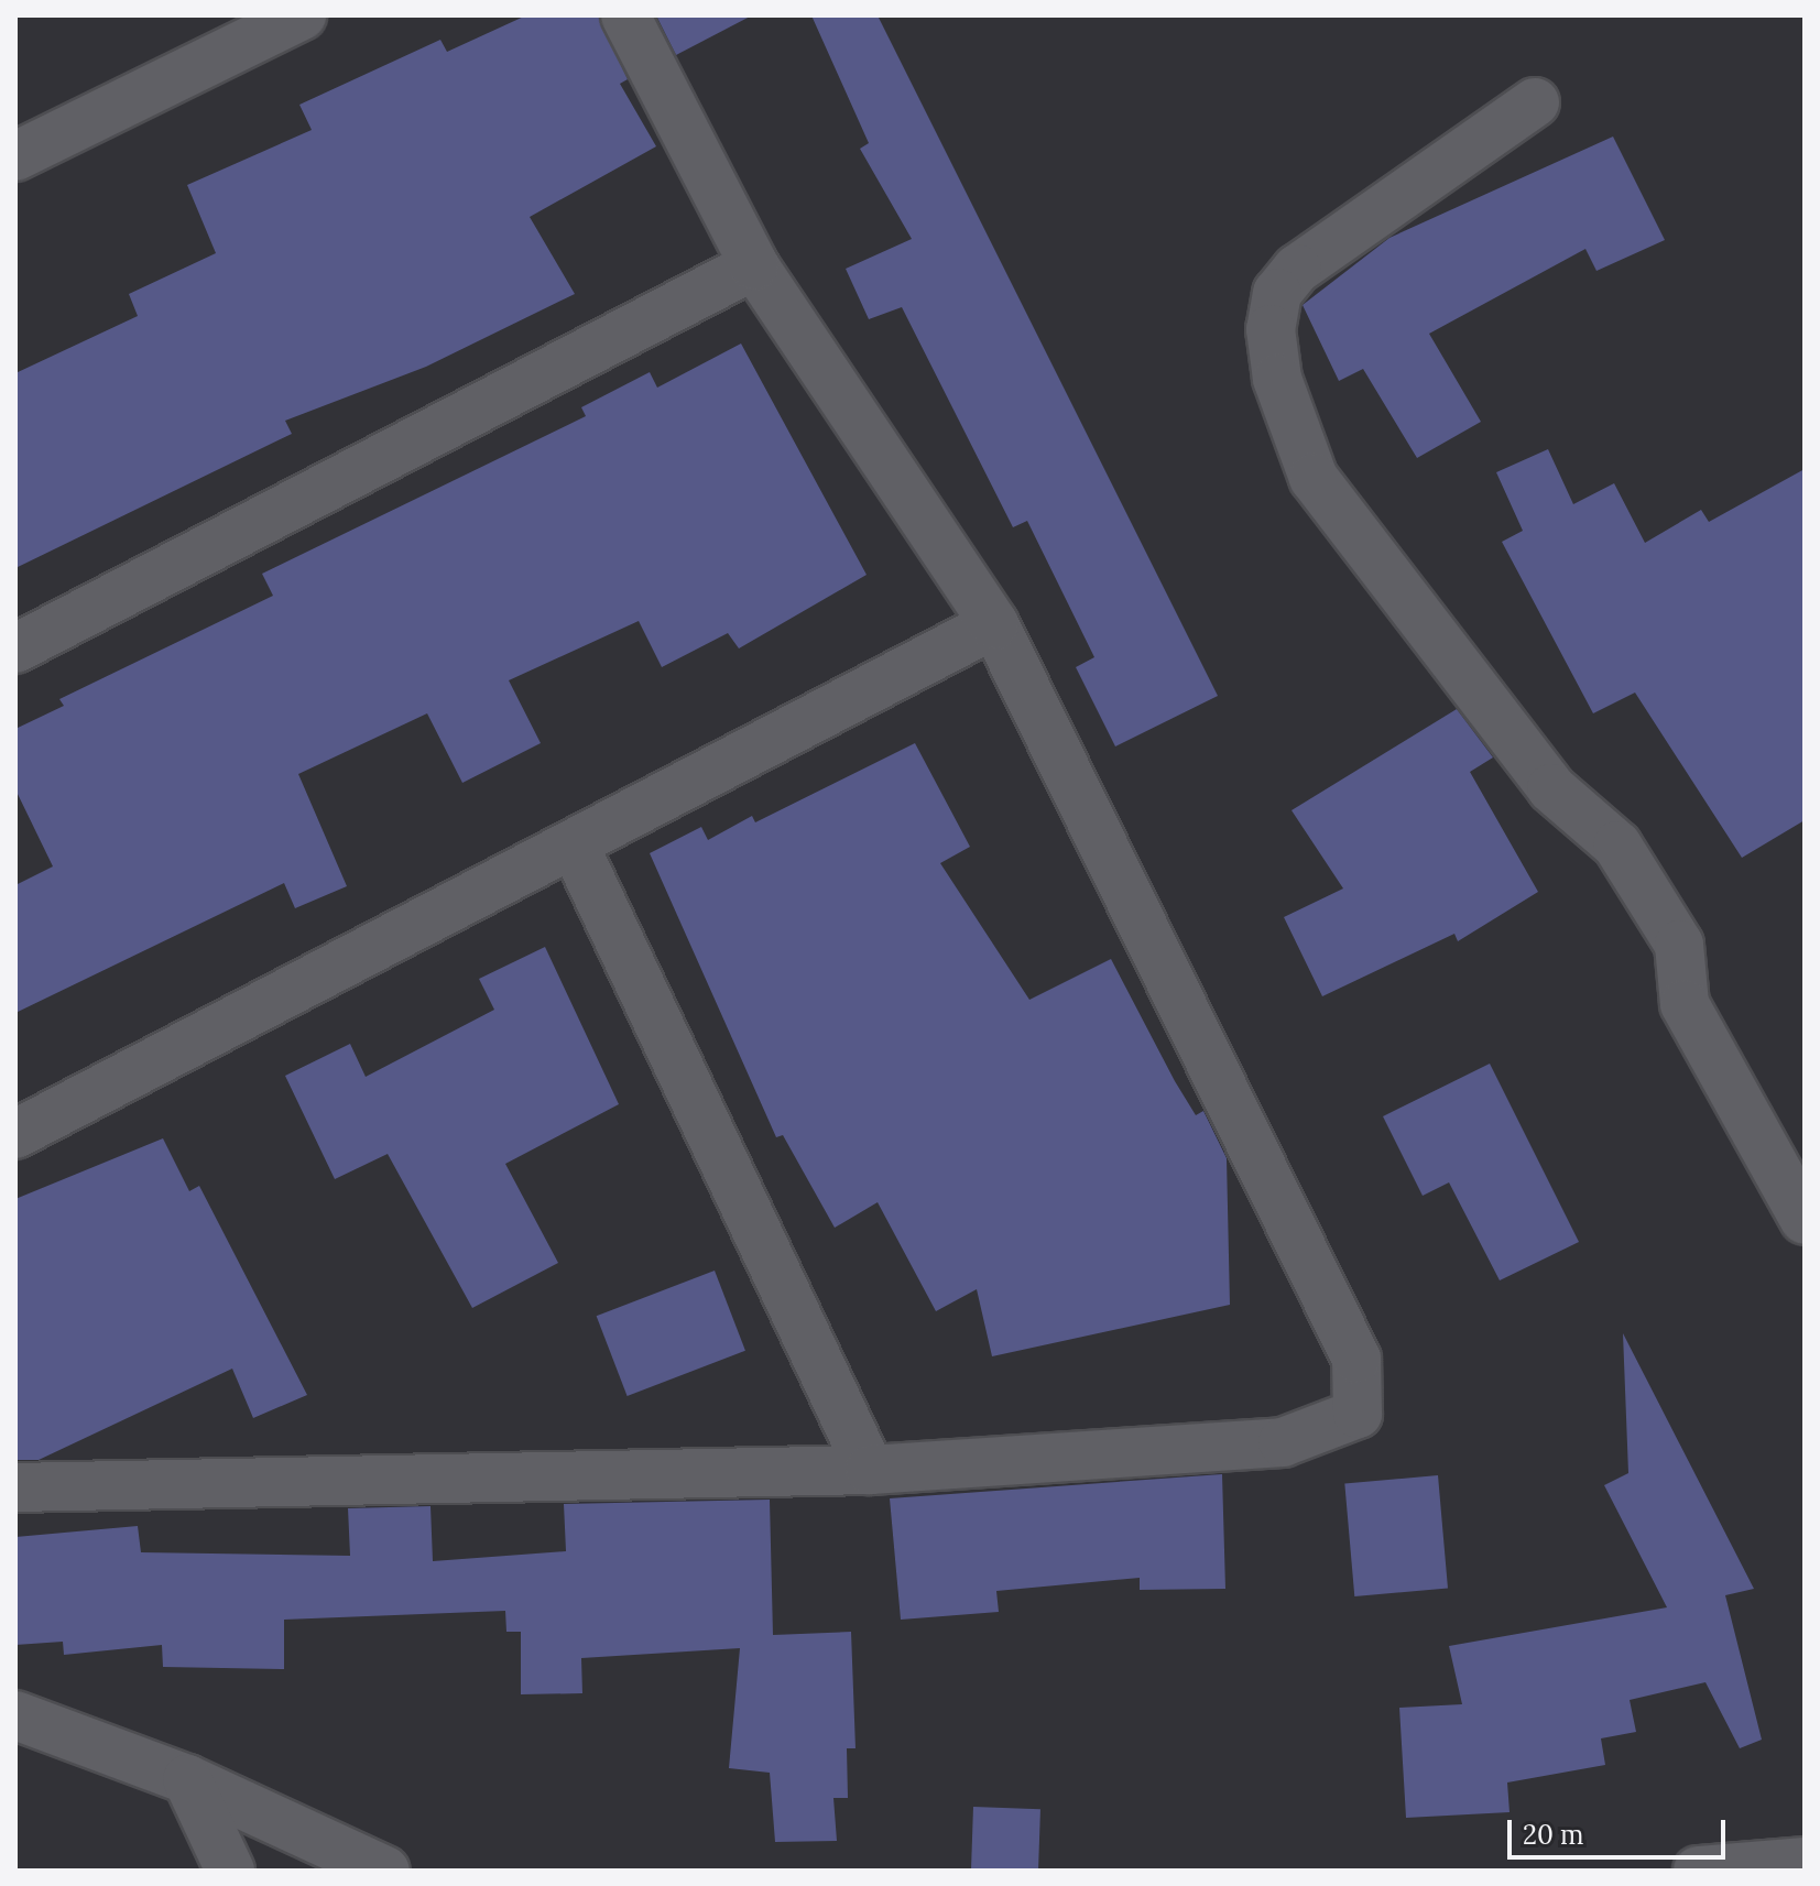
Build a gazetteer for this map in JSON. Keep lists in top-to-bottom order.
{
  "scale_bar": "20 m"
}
